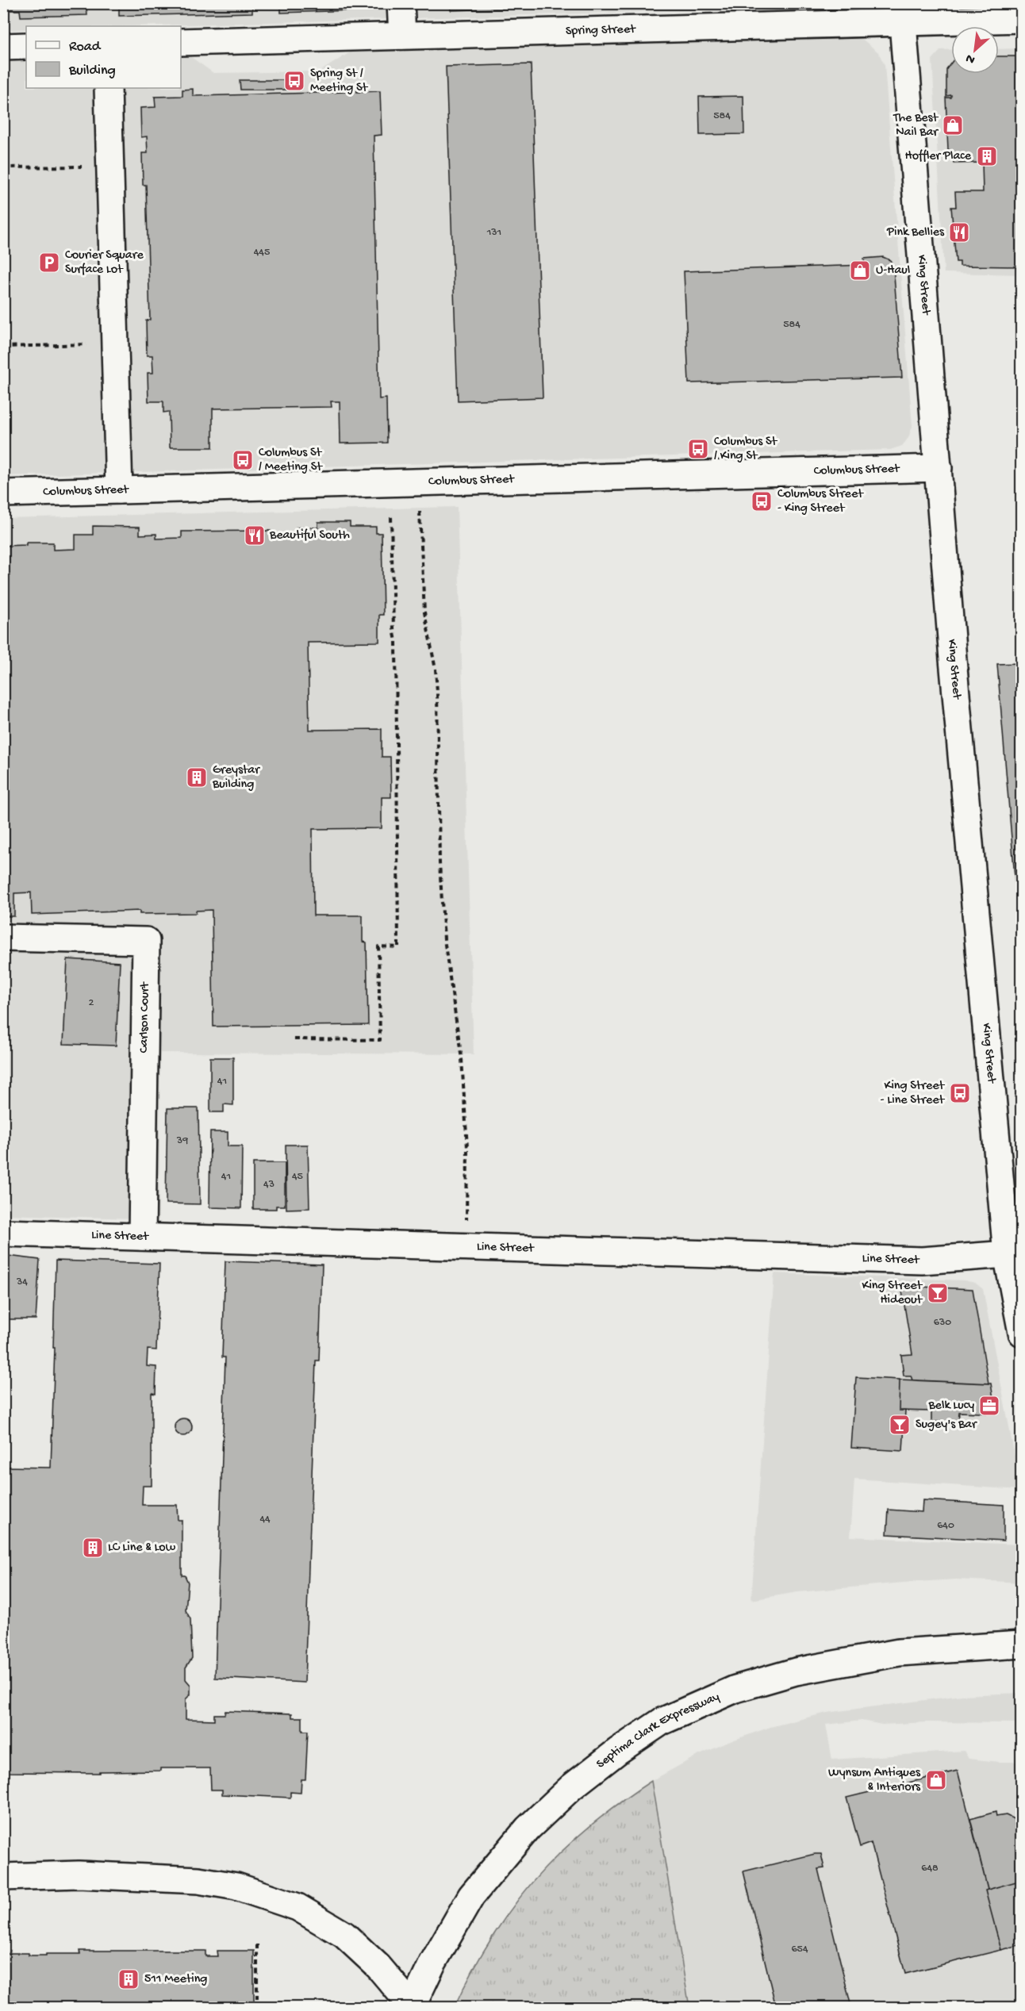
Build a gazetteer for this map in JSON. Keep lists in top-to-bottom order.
{
  "streets": {
    "main road": [
      "Spring Street",
      "King Street",
      "Columbus Street",
      "Carlson Court",
      "Line Street",
      "Septima Clark Expressway"
    ]
  },
  "crossings": [
    ["Spring Street", "King Street"],
    ["King Street", "Columbus Street"],
    ["King Street", "Line Street"],
    ["Carlson Court", "Line Street"]
  ],
  "places": {
    "bus stop": [
      "Spring St / Meeting St",
      "Columbus St / King St",
      "Columbus St / Meeting St",
      "Columbus Street - King Street",
      "King Street - Line Street"
    ],
    "shop": ["The Best Nail Bar", "U-Haul", "Wynsum Antiques & Interiors"],
    "building": [
      "Hoffler Place",
      "Greystar Building",
      "LC Line & Low",
      "511 Meeting"
    ],
    "restaurant": ["Pink Bellies", "Beautiful South"],
    "parking": ["Courier Square Surface Lot"],
    "bar": ["King Street Hideout", "Sugey's Bar"],
    "office": ["Belk Lucy"]
  },
  "house_numbers": [
    "584",
    "131",
    "445",
    "584",
    "2",
    "41",
    "39",
    "41",
    "45",
    "43",
    "34",
    "630",
    "44",
    "640",
    "648",
    "654"
  ],
  "legend": ["Road", "Building"],
  "north": "bottom left"
}
